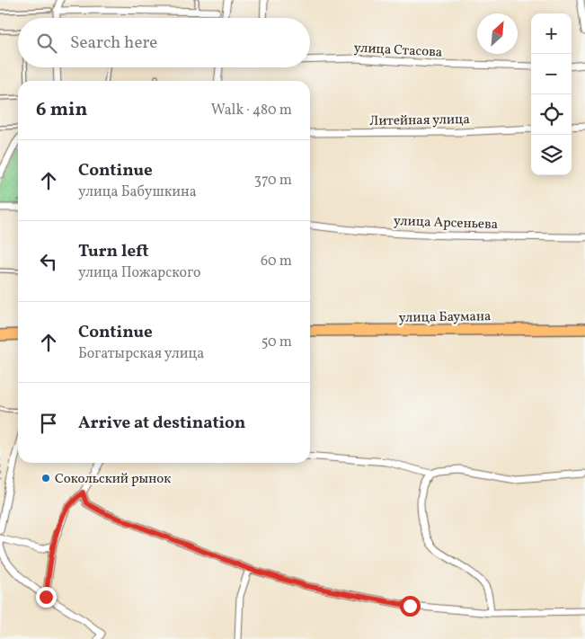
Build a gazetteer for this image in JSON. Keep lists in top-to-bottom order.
{
  "streets": {
    "main road": ["улица Баумана"],
    "street": ["улица Стасова", "Литейная улица", "улица Арсеньева"]
  },
  "places": ["Сокольский рынок"],
  "north": "top right",
  "page": {
    "map_buttons": ["+", "−"],
    "search": "Search here",
    "heading": ["6 min", "Walk · 480 m"],
    "list": [
      ["Continue", "улица Бабушкина", "370 m"],
      ["Turn left", "улица Пожарского", "60 m"],
      ["Continue", "Богатырская улица", "50 m"],
      "Arrive at destination"
    ]
  }
}
